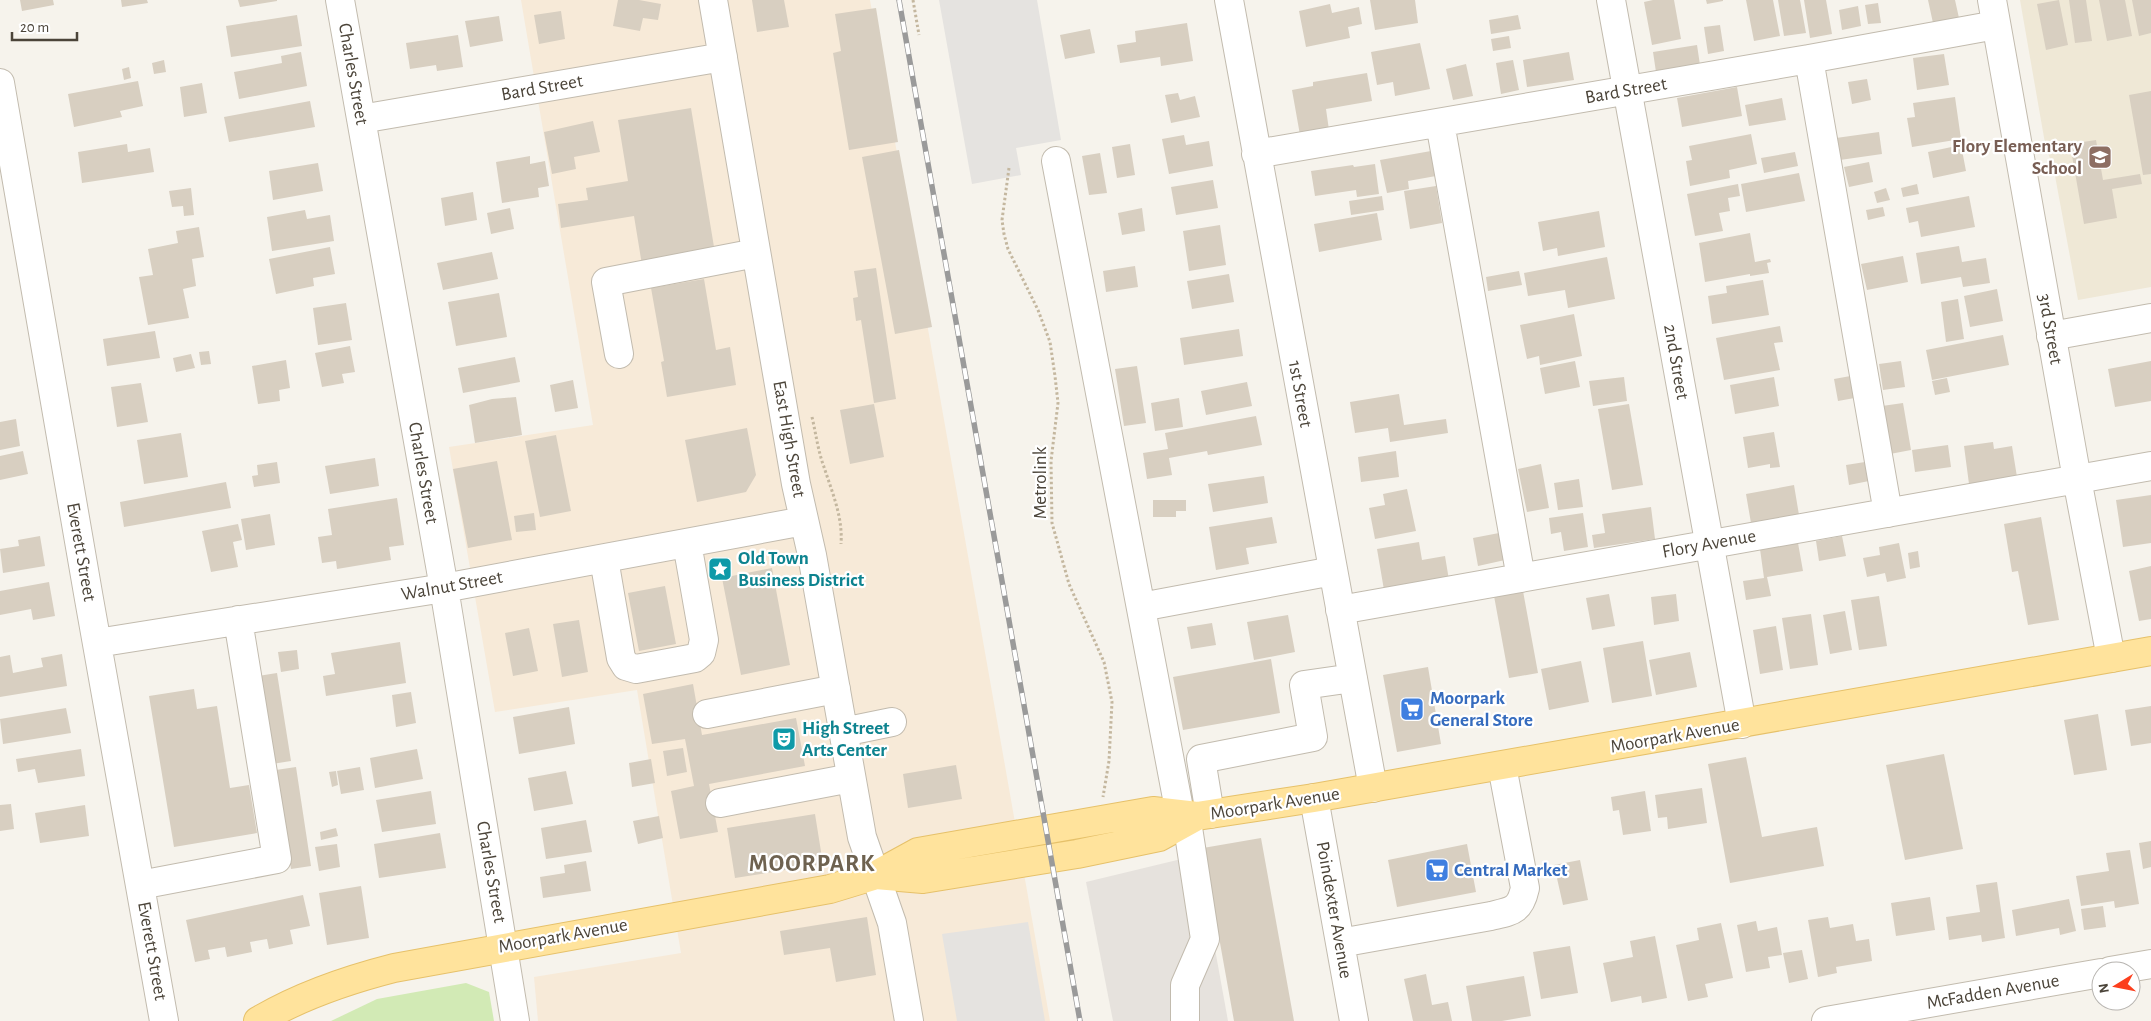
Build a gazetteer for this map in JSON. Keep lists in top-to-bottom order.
{
  "streets": {
    "main road": ["Moorpark Avenue"],
    "street": [
      "Charles Street",
      "Bard Street",
      "3rd Street",
      "2nd Street",
      "1st Street",
      "East High Street",
      "Flory Avenue",
      "Everett Street",
      "Walnut Street",
      "Poindexter Avenue",
      "McFadden Avenue"
    ],
    "path": ["Metrolink"]
  },
  "crossings": [
    ["Charles Street", "Bard Street"],
    ["Charles Street", "Walnut Street"],
    ["Charles Street", "Moorpark Avenue"],
    ["Bard Street", "3rd Street"],
    ["Bard Street", "2nd Street"],
    ["Bard Street", "1st Street"],
    ["Bard Street", "East High Street"],
    ["3rd Street", "Flory Avenue"],
    ["3rd Street", "Moorpark Avenue"],
    ["2nd Street", "Flory Avenue"],
    ["2nd Street", "Moorpark Avenue"],
    ["1st Street", "Flory Avenue"],
    ["1st Street", "Moorpark Avenue"],
    ["East High Street", "Walnut Street"],
    ["East High Street", "Moorpark Avenue"],
    ["Everett Street", "Walnut Street"],
    ["Moorpark Avenue", "Poindexter Avenue"]
  ],
  "districts": ["MOORPARK"],
  "places": {
    "school or university": ["Flory Elementary School"],
    "place": ["Old Town Business District"],
    "supermarket": ["Moorpark General Store", "Central Market"],
    "theatre": ["High Street Arts Center"]
  },
  "scale_bar": "20 m",
  "north": "left"
}
